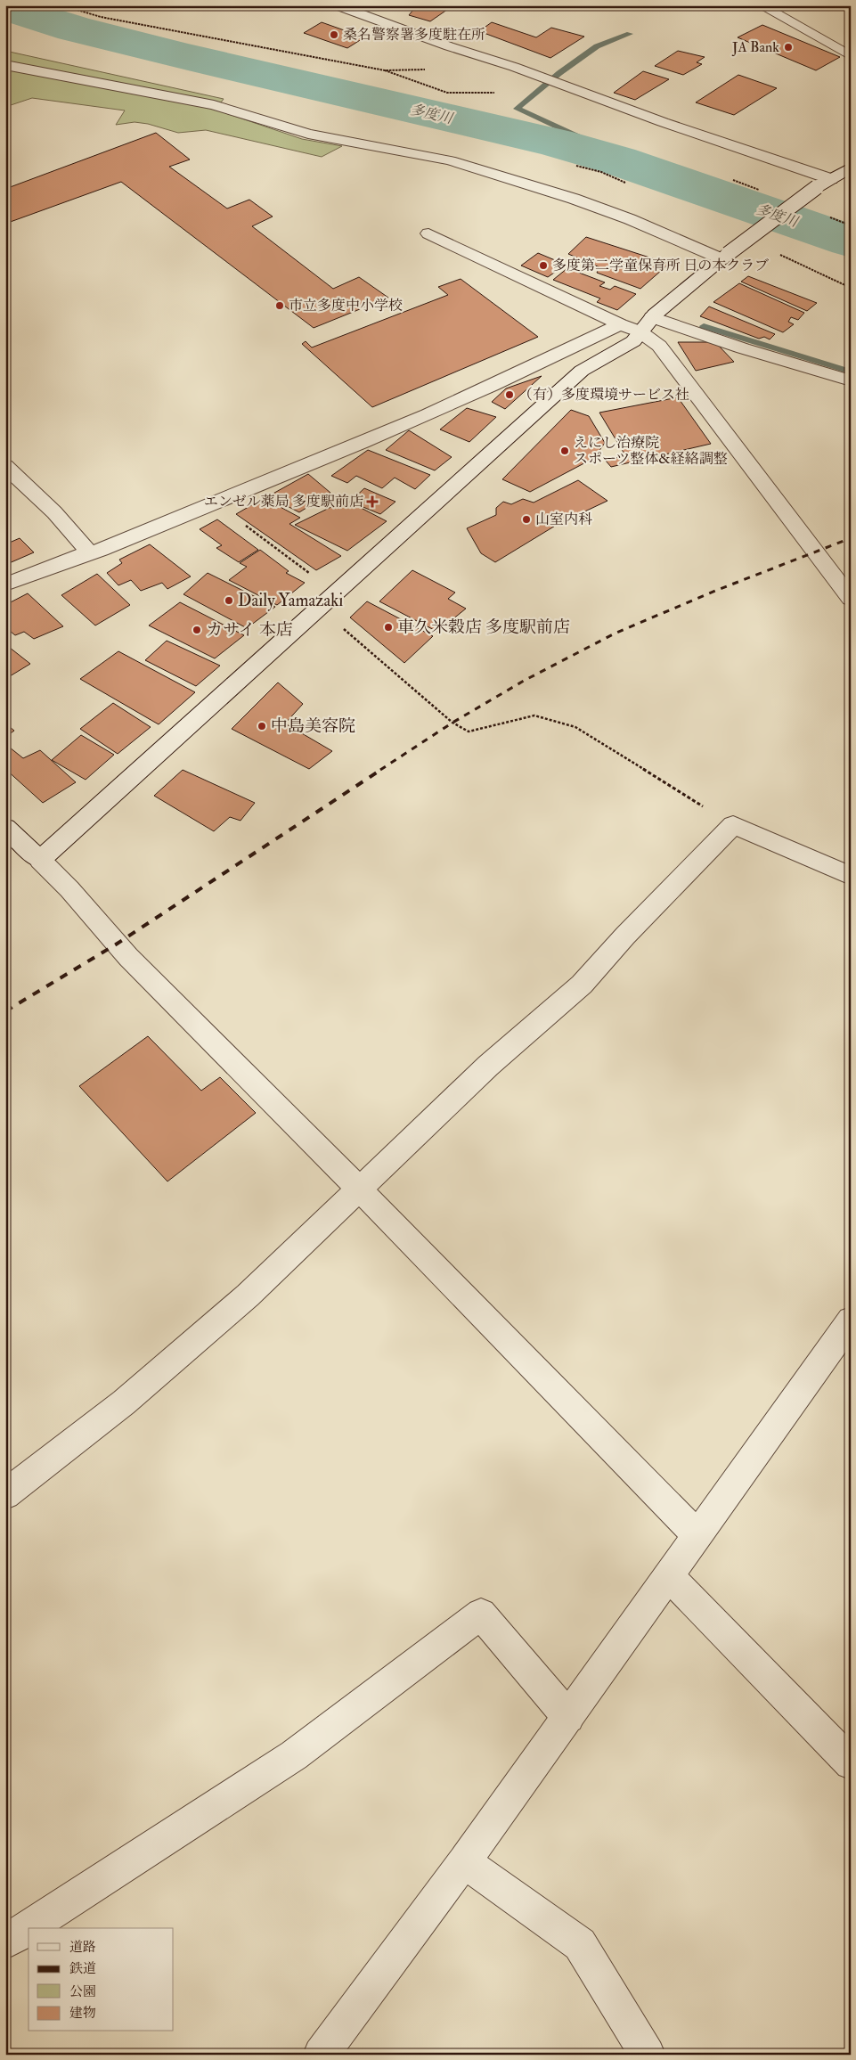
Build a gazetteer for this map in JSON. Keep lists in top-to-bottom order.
{
  "water": ["多度川"],
  "places": {
    "other": [
      "桑名警察署多度駐在所",
      "JA Bank",
      "多度第二学童保育所 日の本クラブ",
      "市立多度中小学校",
      "（有）多度環境サービス社",
      "えにし治療院 スポーツ整体&経絡調整",
      "山室内科",
      "Daily Yamazaki",
      "車久米穀店 多度駅前店",
      "カサイ 本店",
      "中島美容院"
    ],
    "health": ["エンゼル薬局 多度駅前店"]
  },
  "legend": [
    "道路",
    "鉄道",
    "公園",
    "建物"
  ]
}
